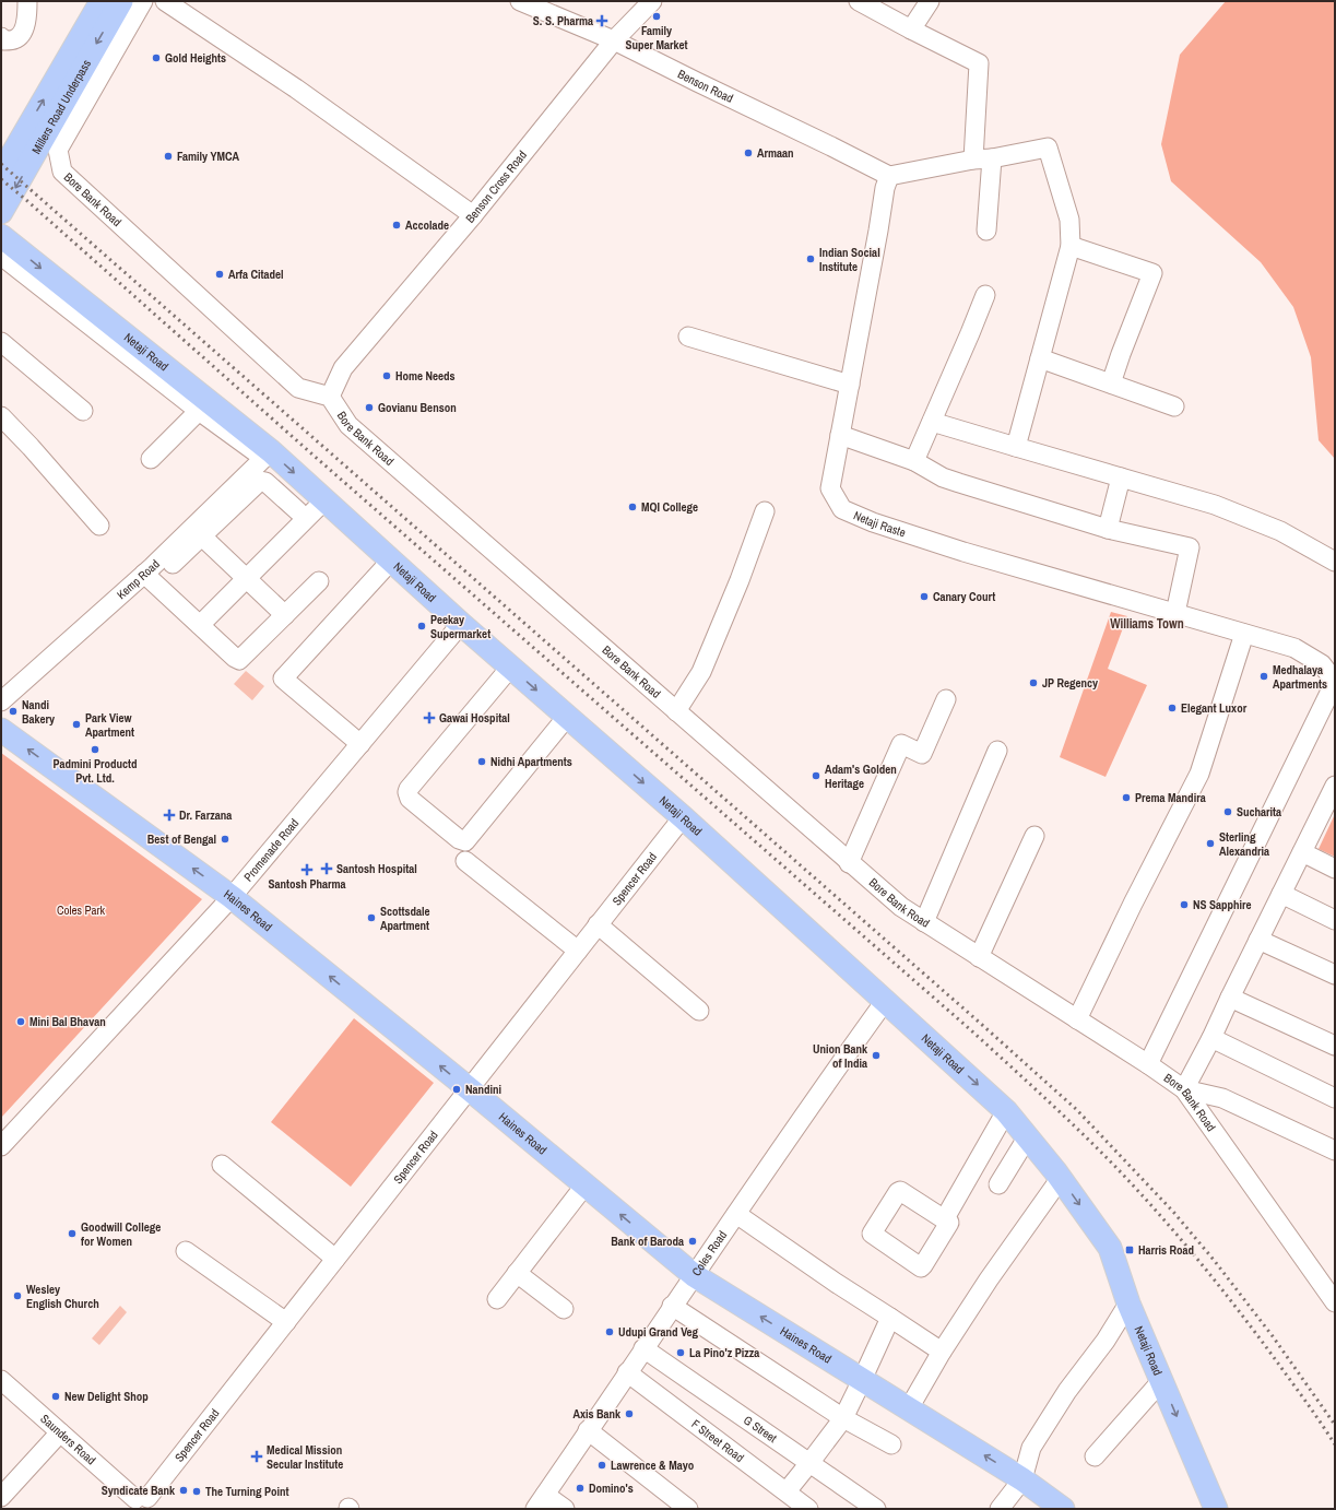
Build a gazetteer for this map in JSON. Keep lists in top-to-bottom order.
{
  "streets": {
    "main road": ["Millers Road Underpass", "Netaji Road", "Haines Road"],
    "street": [
      "Benson Road",
      "Benson Cross Road",
      "Bore Bank Road",
      "Netaji Raste",
      "Kemp Road",
      "Promenade Road",
      "Spencer Road",
      "Coles Road",
      "G Street",
      "Saunders Road",
      "F Street Road"
    ]
  },
  "crossings": [
    ["Benson Road", "Benson Cross Road"],
    ["Benson Road", "Netaji Raste"],
    ["Benson Cross Road", "Bore Bank Road"],
    ["Bore Bank Road", "Netaji Raste"],
    ["Netaji Road", "Kemp Road"],
    ["Netaji Road", "Promenade Road"],
    ["Netaji Road", "Spencer Road"],
    ["Netaji Road", "Coles Road"],
    ["Promenade Road", "Haines Road"],
    ["Spencer Road", "Haines Road"],
    ["Spencer Road", "Saunders Road"],
    ["Haines Road", "Coles Road"],
    ["Coles Road", "G Street"],
    ["Coles Road", "F Street Road"]
  ],
  "one_way": ["Netaji Road", "Haines Road"],
  "districts": ["Williams Town"],
  "parks": ["Coles Park"],
  "places": {
    "other": [
      "Family Super Market",
      "Gold Heights",
      "Armaan",
      "Family YMCA",
      "Accolade",
      "Indian Social Institute",
      "Arfa Citadel",
      "Home Needs",
      "Govianu Benson",
      "MQI College",
      "Canary Court",
      "Peekay Supermarket",
      "Medhalaya Apartments",
      "JP Regency",
      "Elegant Luxor",
      "Nandi Bakery",
      "Park View Apartment",
      "Padmini Productd Pvt. Ltd.",
      "Nidhi Apartments",
      "Adam's Golden Heritage",
      "Prema Mandira",
      "Sucharita",
      "Best of Bengal",
      "Sterling Alexandria",
      "NS Sapphire",
      "Scottsdale Apartment",
      "Mini Bal Bhavan",
      "Union Bank of India",
      "Nandini",
      "Goodwill College for Women",
      "Bank of Baroda",
      "Wesley English Church",
      "Udupi Grand Veg",
      "La Pino'z Pizza",
      "New Delight Shop",
      "Axis Bank",
      "Lawrence & Mayo",
      "Domino's",
      "Syndicate Bank",
      "The Turning Point"
    ],
    "health": [
      "S. S. Pharma",
      "Gawai Hospital",
      "Dr. Farzana",
      "Santosh Hospital",
      "Santosh Pharma",
      "Medical Mission Secular Institute"
    ],
    "transit": ["Harris Road"]
  }
}
